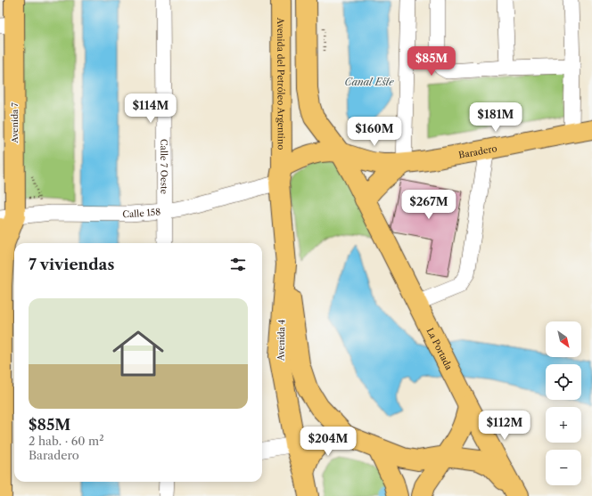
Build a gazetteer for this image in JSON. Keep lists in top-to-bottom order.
{
  "streets": {
    "main road": [
      "Avenida del Petróleo Argentino",
      "Avenida 7",
      "Baradero",
      "Avenida 4",
      "La Portada"
    ],
    "street": ["Calle 7 Oeste", "Calle 158"]
  },
  "crossings": [
    ["Avenida del Petróleo Argentino", "Calle 158"],
    ["Avenida del Petróleo Argentino", "Avenida 4"],
    ["Avenida 7", "Calle 158"],
    ["Baradero", "La Portada"],
    ["Calle 7 Oeste", "Calle 158"],
    ["Calle 158", "Avenida 4"]
  ],
  "water": ["Canal Este"],
  "north": "bottom right",
  "page": {
    "price": [
      "$85M",
      "$114M",
      "$181M",
      "$160M",
      "$267M",
      "$112M",
      "$204M"
    ],
    "heading": "7 viviendas",
    "list": [
      {
        "name": "$85M",
        "note": "2 hab. · 60 m² · Baradero"
      }
    ],
    "map_buttons": ["+", "−"]
  }
}
